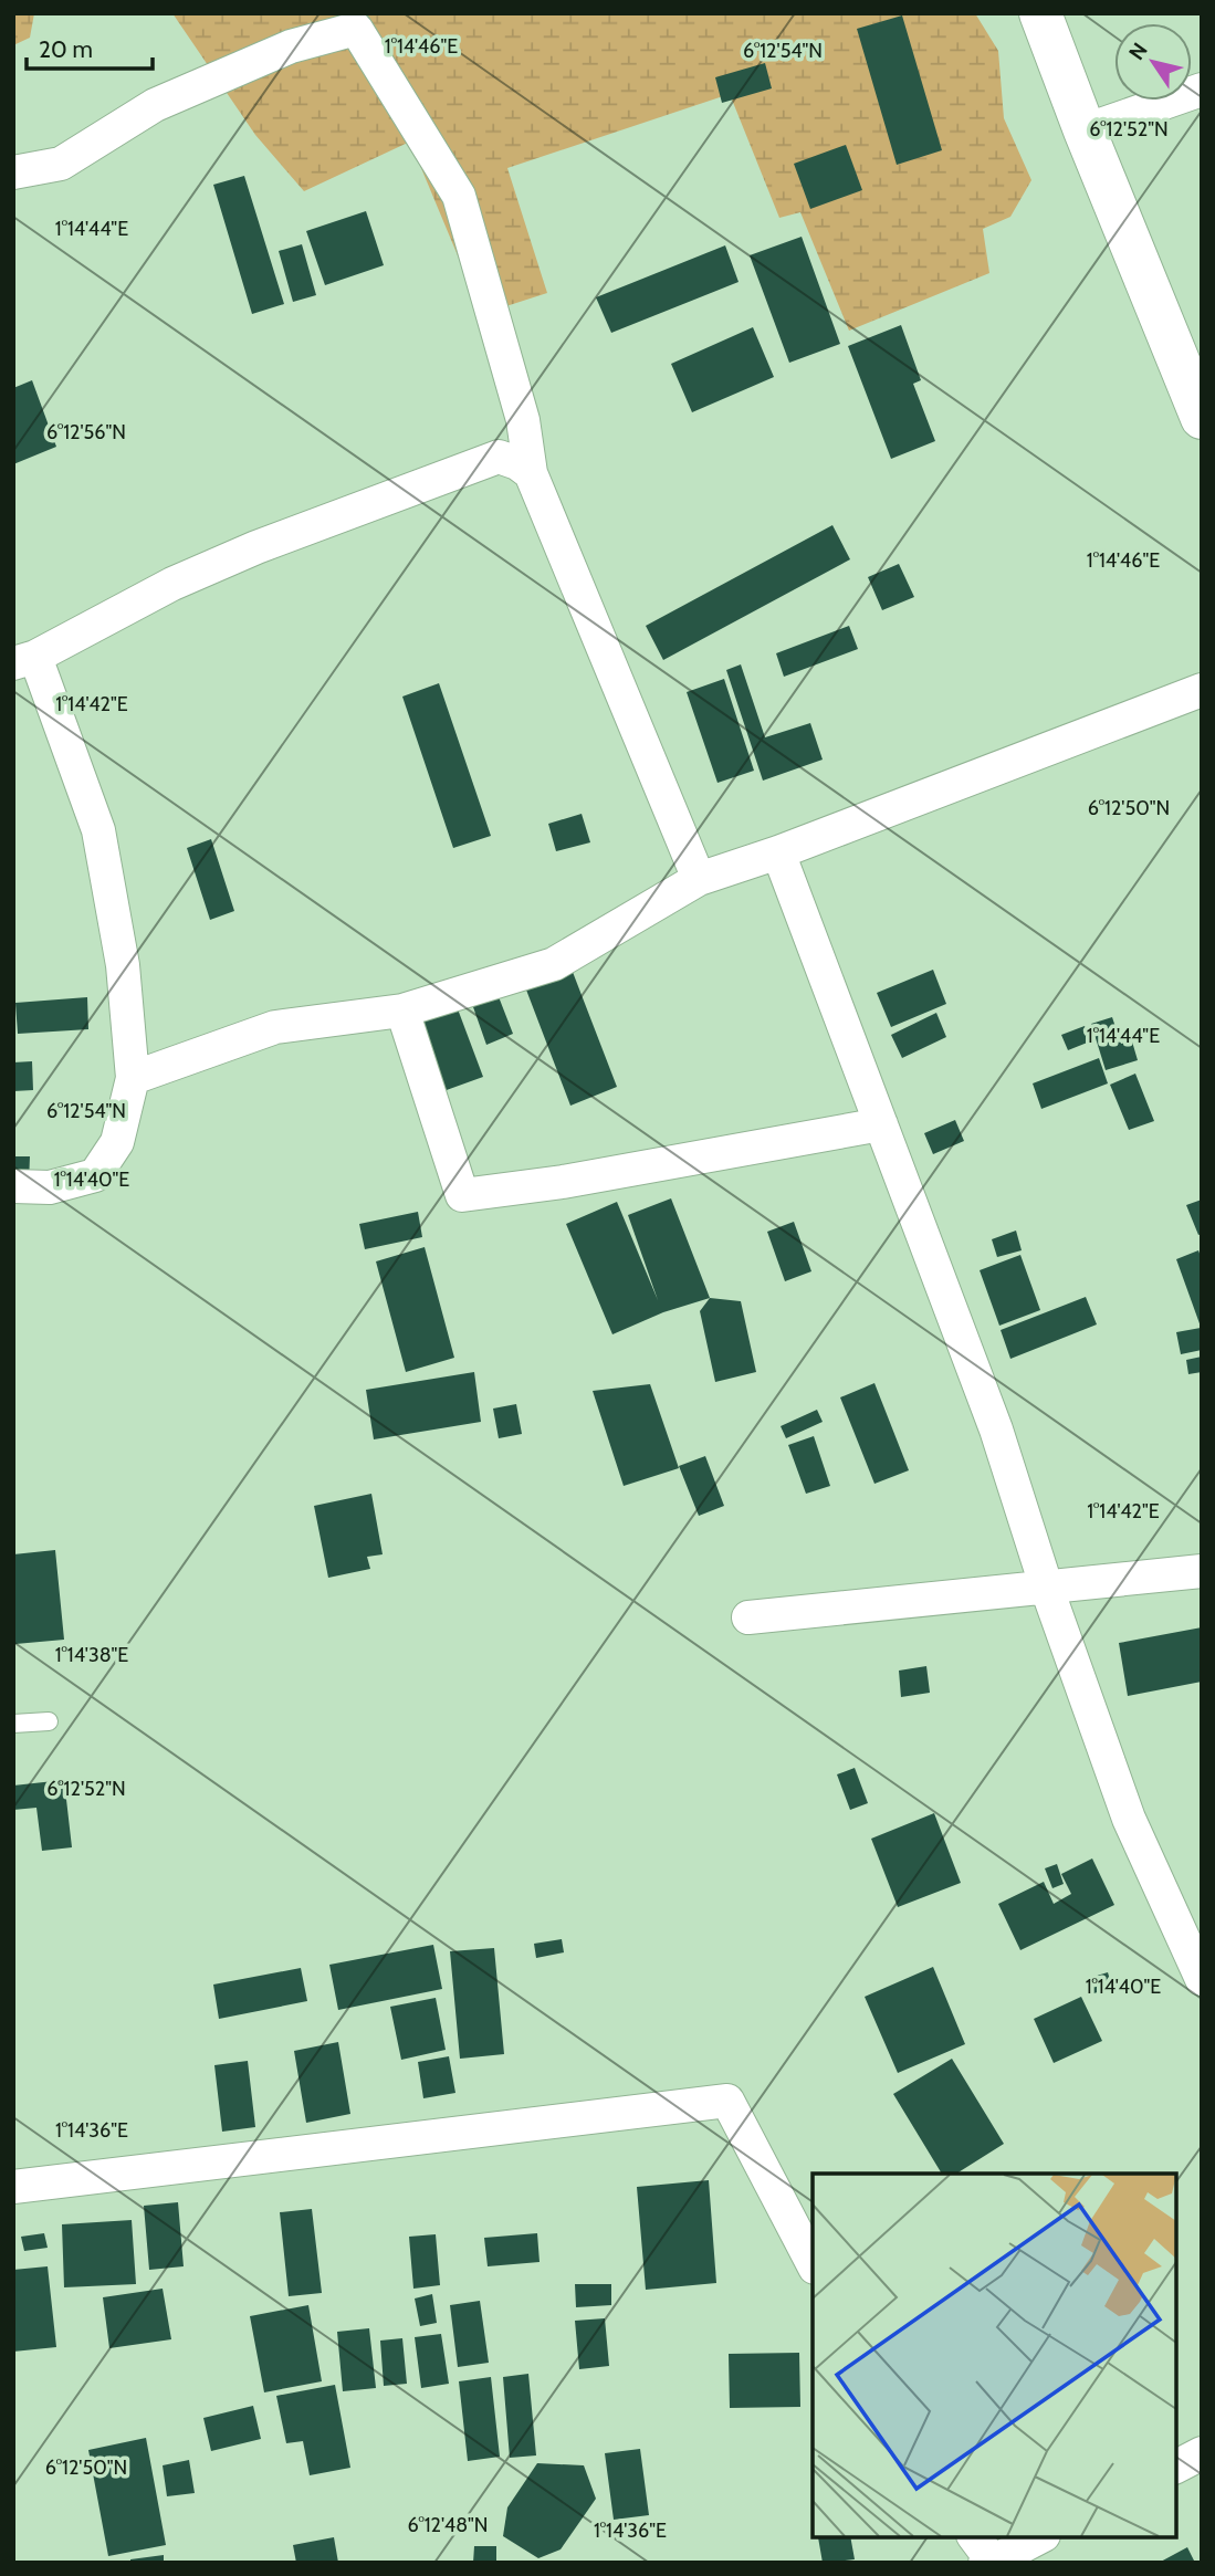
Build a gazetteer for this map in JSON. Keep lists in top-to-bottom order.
{
  "scale_bar": "20 m",
  "north": "top left",
  "coordinates": [
    "1°14'46\"E",
    "6°12'54\"N",
    "6°12'52\"N",
    "1°14'44\"E",
    "6°12'56\"N",
    "1°14'42\"E",
    "6°12'50\"N",
    "1°14'40\"E",
    "1°14'38\"E",
    "1°14'36\"E",
    "6°12'48\"N"
  ]
}
